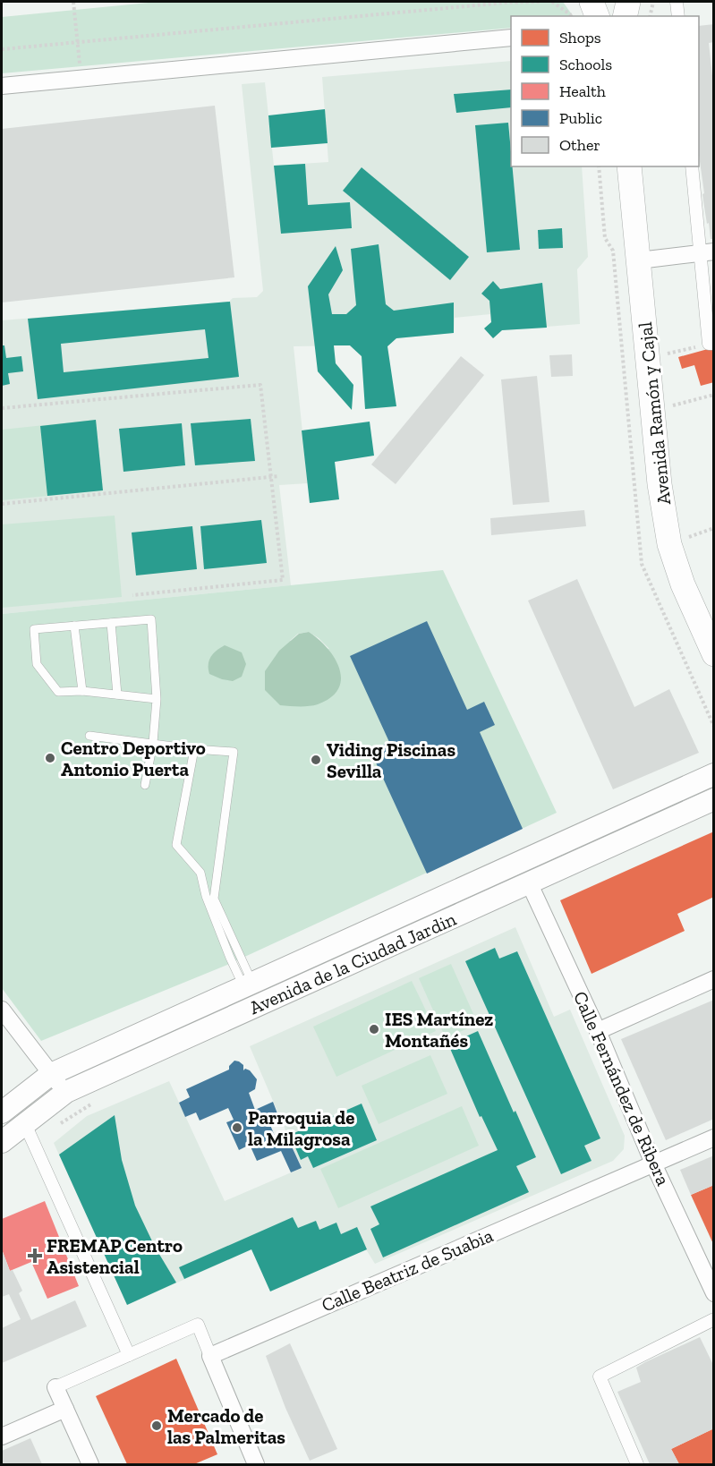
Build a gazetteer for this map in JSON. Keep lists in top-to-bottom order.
{
  "streets": {
    "main road": ["Avenida Ramón y Cajal", "Avenida de la Ciudad Jardin"],
    "street": ["Calle Fernández de Ribera", "Calle Beatriz de Suabia"]
  },
  "crossings": [
    ["Avenida de la Ciudad Jardin", "Calle Fernández de Ribera"],
    ["Calle Fernández de Ribera", "Calle Beatriz de Suabia"]
  ],
  "places": {
    "other": [
      "Centro Deportivo Antonio Puerta",
      "Viding Piscinas Sevilla",
      "IES Martínez Montañés",
      "Parroquia de la Milagrosa",
      "Mercado de las Palmeritas"
    ],
    "health": ["FREMAP Centro Asistencial"]
  },
  "legend": [
    "Shops",
    "Schools",
    "Health",
    "Public",
    "Other"
  ]
}
